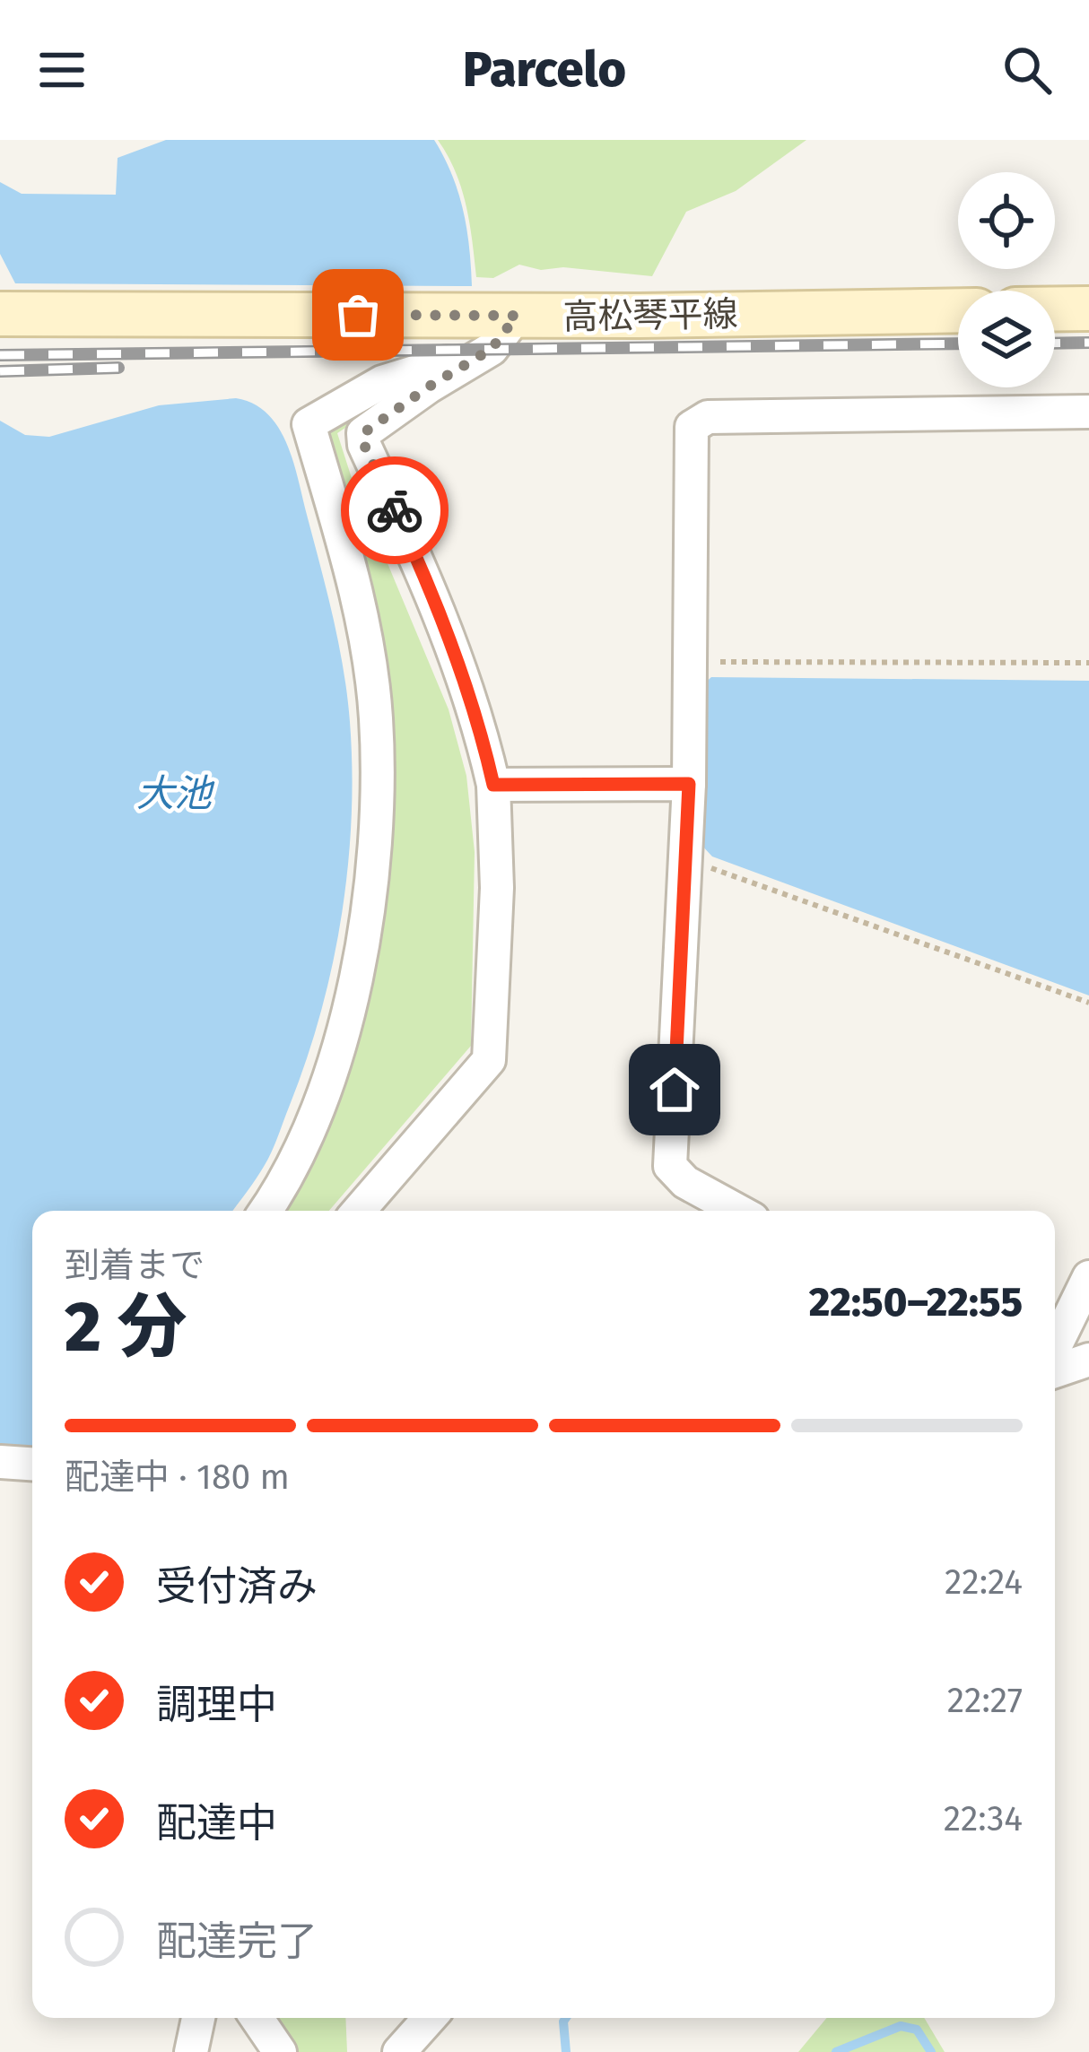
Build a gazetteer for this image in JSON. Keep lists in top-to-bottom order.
{
  "streets": {
    "main road": ["高松琴平線"]
  },
  "water": ["大池"],
  "page": {
    "header": "Parcelo",
    "heading": ["2 分", "到着まで", "22:50–22:55"],
    "bar": "配達中 · 180 m",
    "list": [
      ["受付済み", "22:24"],
      ["調理中", "22:27"],
      ["配達中", "22:34"],
      "配達完了"
    ]
  }
}
